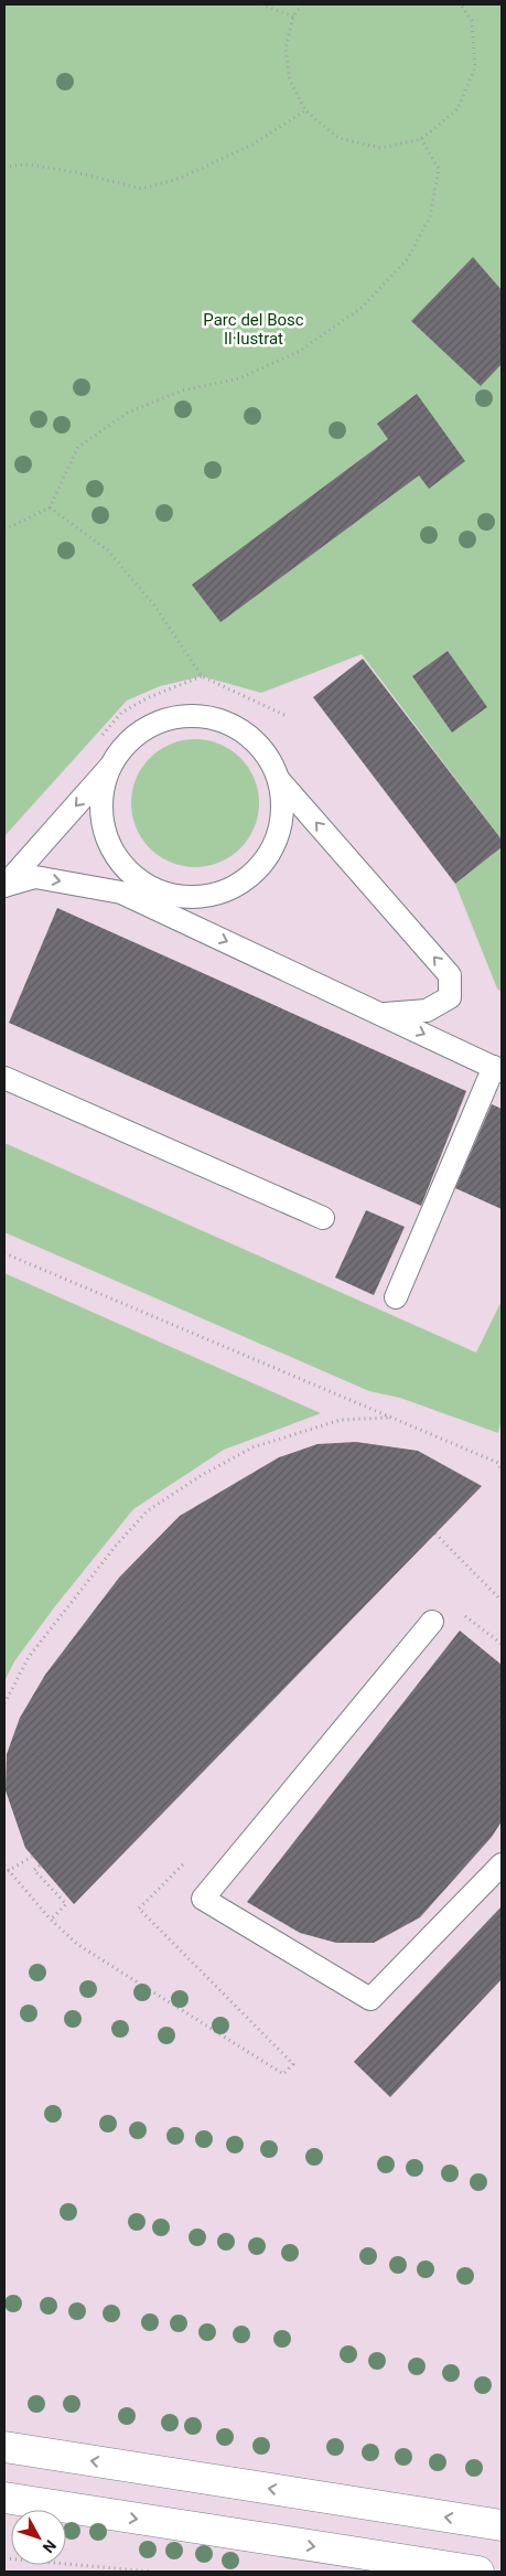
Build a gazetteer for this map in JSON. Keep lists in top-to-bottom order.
{
  "parks": ["Parc del Bosc Il·lustrat"],
  "north": "bottom right"
}
